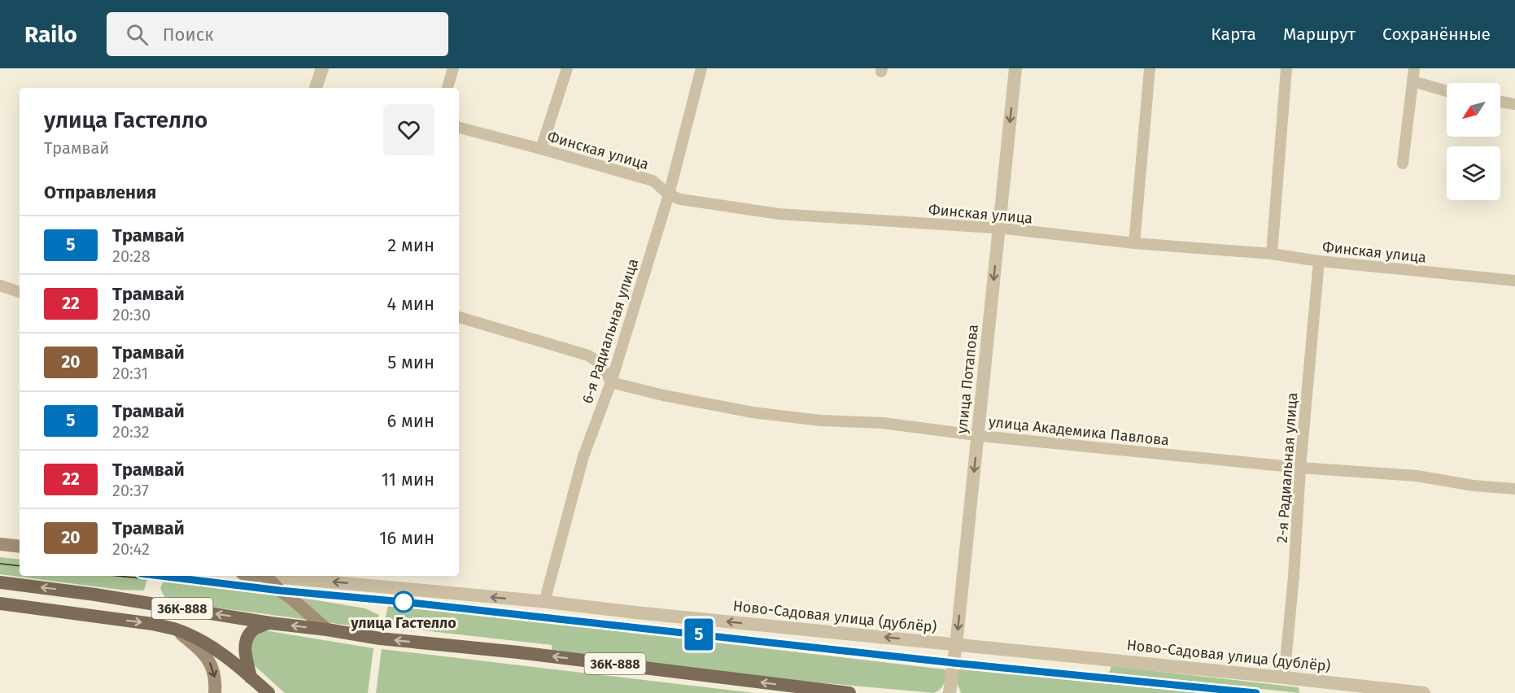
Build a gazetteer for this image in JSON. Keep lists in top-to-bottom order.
{
  "streets": {
    "main road": ["36К-888"],
    "street": [
      "Финская улица",
      "6-я Радиальная улица",
      "улица Потапова",
      "улица Академика Павлова",
      "2-я Радиальная улица",
      "Ново-Садовая улица (дублёр)"
    ]
  },
  "crossings": [
    ["Финская улица", "6-я Радиальная улица"],
    ["Финская улица", "улица Потапова"],
    ["Финская улица", "2-я Радиальная улица"],
    ["6-я Радиальная улица", "улица Академика Павлова"],
    ["6-я Радиальная улица", "Ново-Садовая улица (дублёр)"],
    ["улица Потапова", "улица Академика Павлова"],
    ["улица Потапова", "Ново-Садовая улица (дублёр)"],
    ["улица Академика Павлова", "2-я Радиальная улица"],
    ["2-я Радиальная улица", "Ново-Садовая улица (дублёр)"]
  ],
  "one_way": ["улица Потапова", "Ново-Садовая улица (дублёр)"],
  "places": ["улица Гастелло"],
  "lines": ["tram line 5"],
  "north": "bottom left",
  "page": {
    "header": "Railo",
    "search": "Поиск",
    "nav": ["Карта", "Маршрут", "Сохранённые"],
    "on_map": "5",
    "heading": [
      ["улица Гастелло", "Трамвай"],
      "Отправления"
    ],
    "list": [
      {
        "mark": "5",
        "name": "Трамвай",
        "note": "20:28",
        "value": "2 мин"
      },
      {
        "mark": "22",
        "name": "Трамвай",
        "note": "20:30",
        "value": "4 мин"
      },
      {
        "mark": "20",
        "name": "Трамвай",
        "note": "20:31",
        "value": "5 мин"
      },
      {
        "mark": "5",
        "name": "Трамвай",
        "note": "20:32",
        "value": "6 мин"
      },
      {
        "mark": "22",
        "name": "Трамвай",
        "note": "20:37",
        "value": "11 мин"
      },
      {
        "mark": "20",
        "name": "Трамвай",
        "note": "20:42",
        "value": "16 мин"
      }
    ]
  }
}
